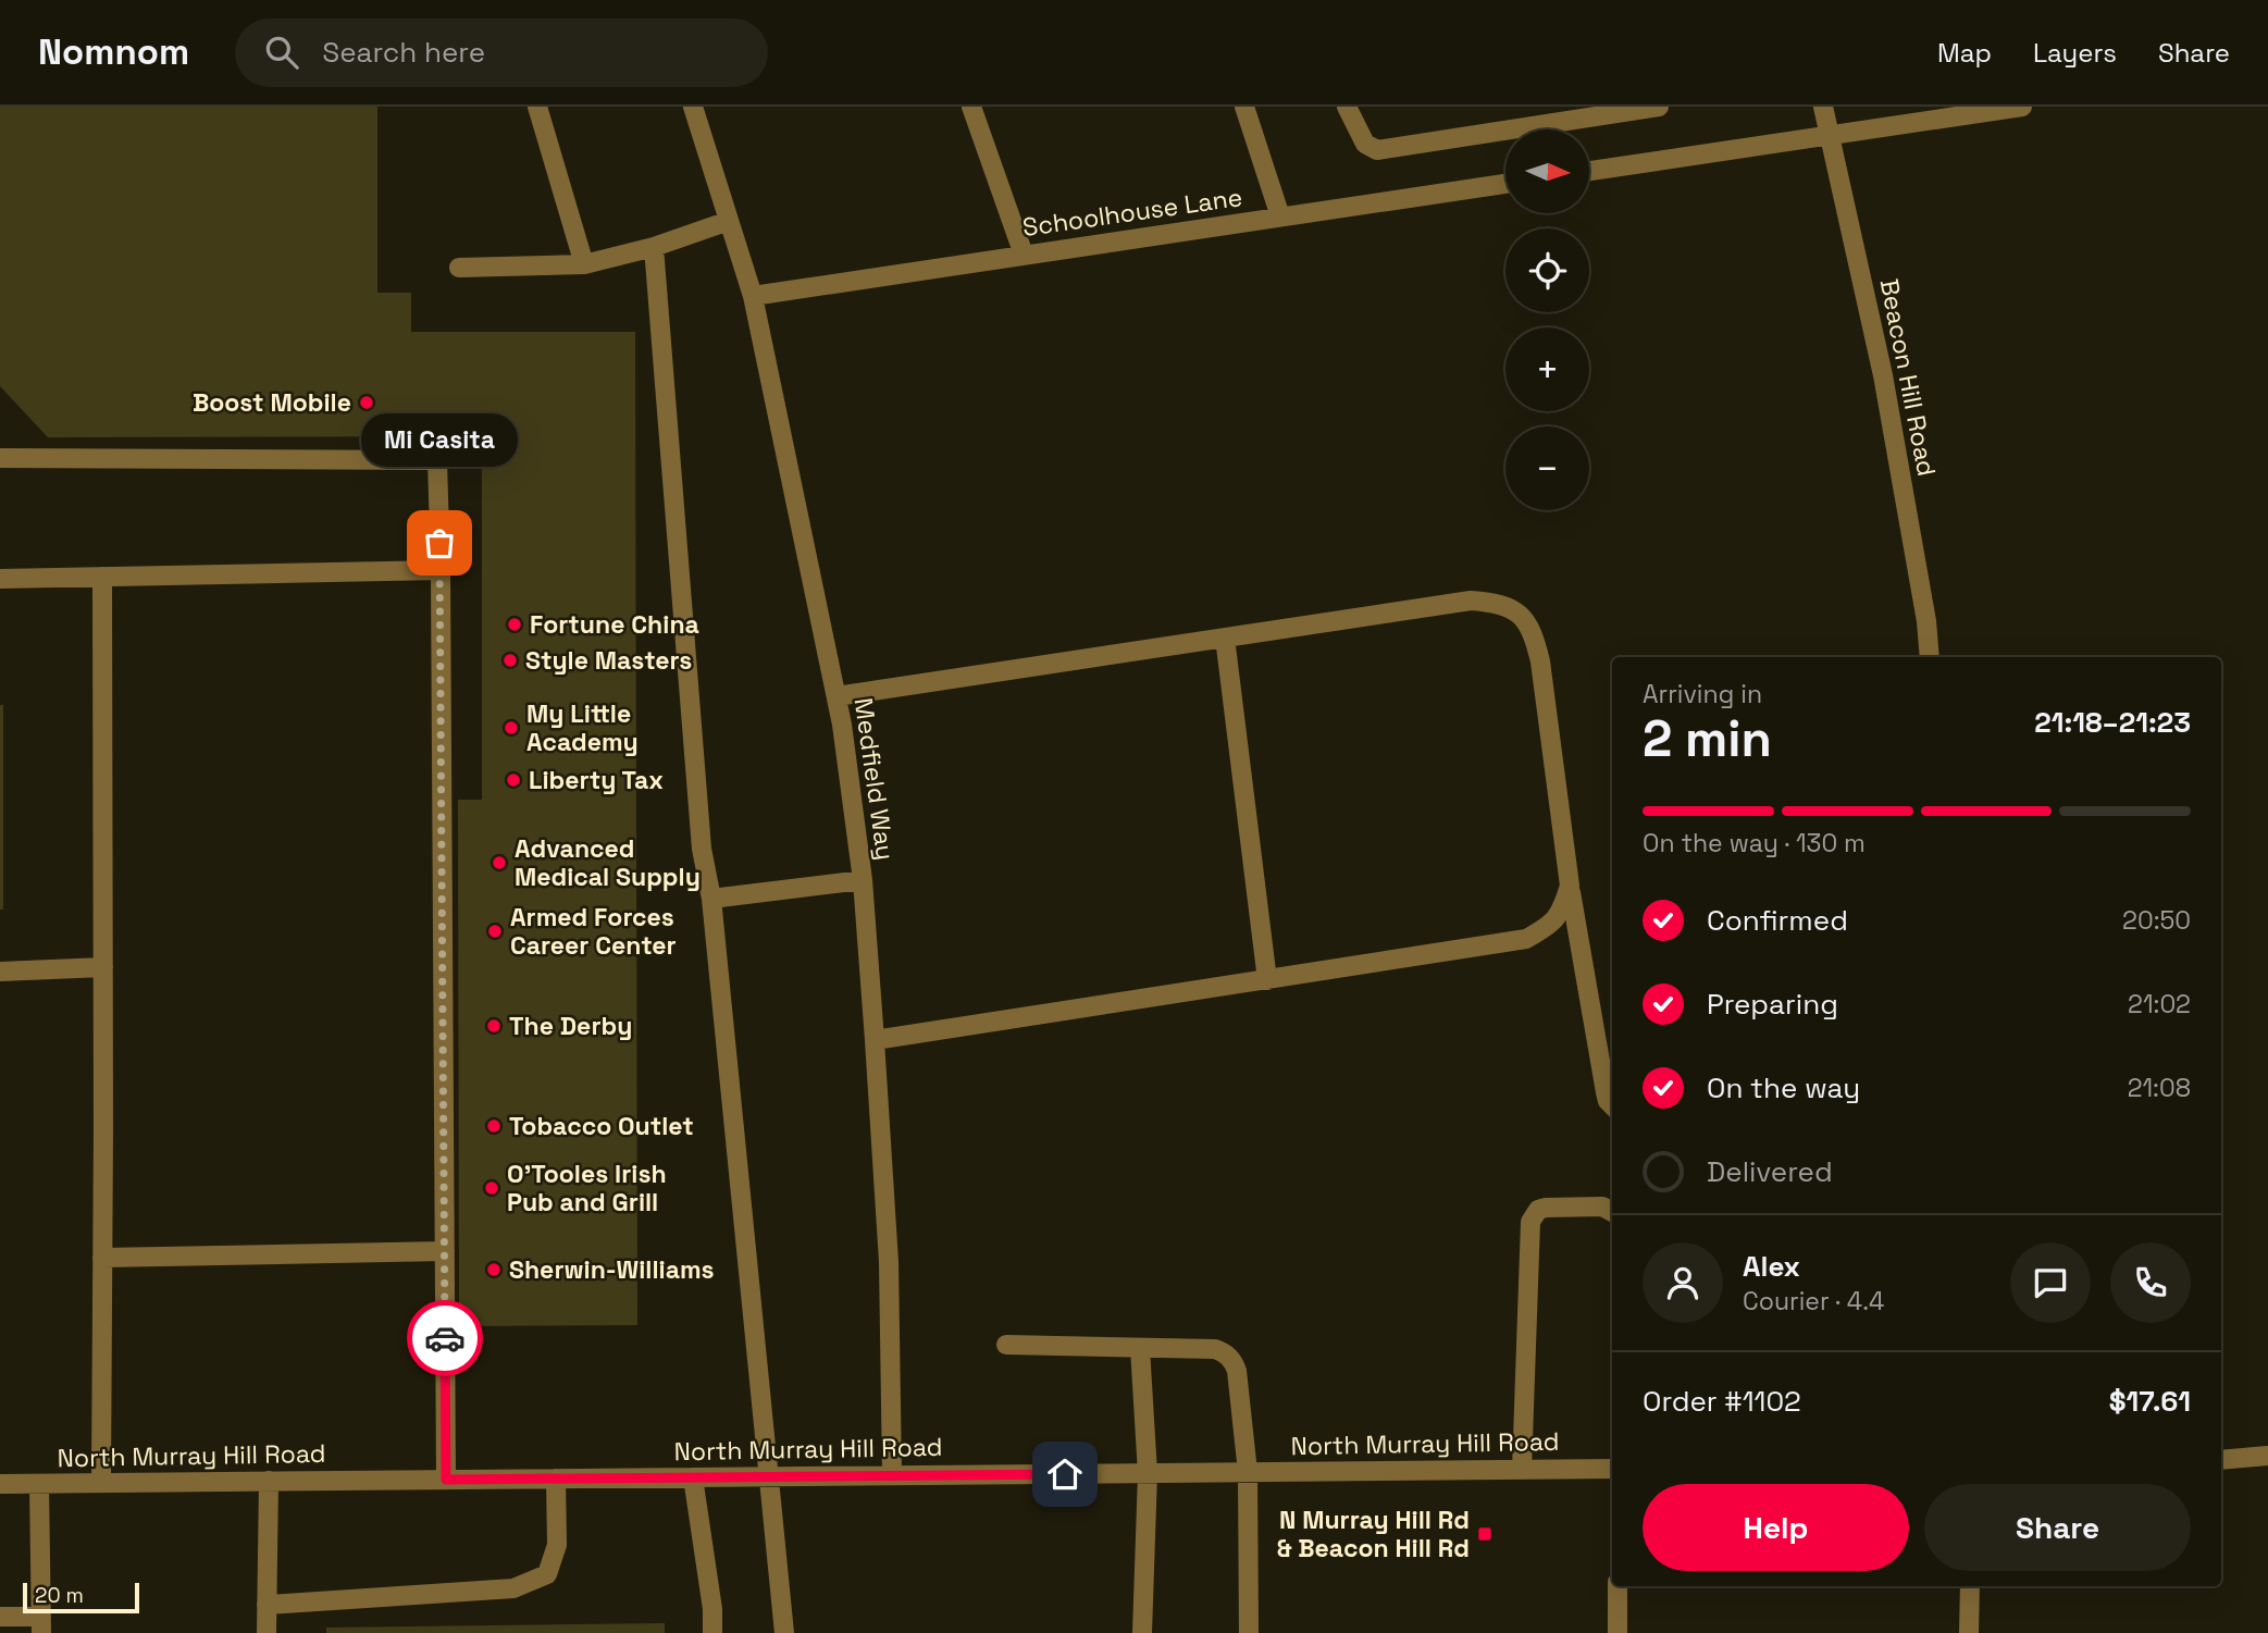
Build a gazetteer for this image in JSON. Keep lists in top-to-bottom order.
{
  "streets": {
    "street": [
      "Schoolhouse Lane",
      "Beacon Hill Road",
      "Medfield Way",
      "North Murray Hill Road"
    ]
  },
  "crossings": [
    ["Schoolhouse Lane", "Medfield Way"],
    ["Medfield Way", "North Murray Hill Road"]
  ],
  "places": {
    "other": [
      "Boost Mobile",
      "Mi Casita",
      "Fortune China",
      "Style Masters",
      "My Little Academy",
      "Liberty Tax",
      "Advanced Medical Supply",
      "Armed Forces Career Center",
      "The Derby",
      "Tobacco Outlet",
      "O'Tooles Irish Pub and Grill",
      "Sherwin-Williams"
    ],
    "transit": ["N Murray Hill Rd & Beacon Hill Rd"]
  },
  "scale_bar": "20 m",
  "north": "right",
  "page": {
    "header": "Nomnom",
    "search": "Search here",
    "nav": ["Map", "Layers", "Share"],
    "map_buttons": ["+", "−"],
    "bubble": "Mi Casita",
    "heading": ["2 min", "Arriving in", "21:18–21:23"],
    "panel": [
      "Alex",
      "Courier · 4.4",
      "Order #1102",
      "$17.61"
    ],
    "bar": "On the way · 130 m",
    "list": [
      ["Confirmed", "20:50"],
      ["Preparing", "21:02"],
      ["On the way", "21:08"],
      "Delivered"
    ],
    "buttons": ["Help", "Share"],
    "scale": "20 m"
  }
}
